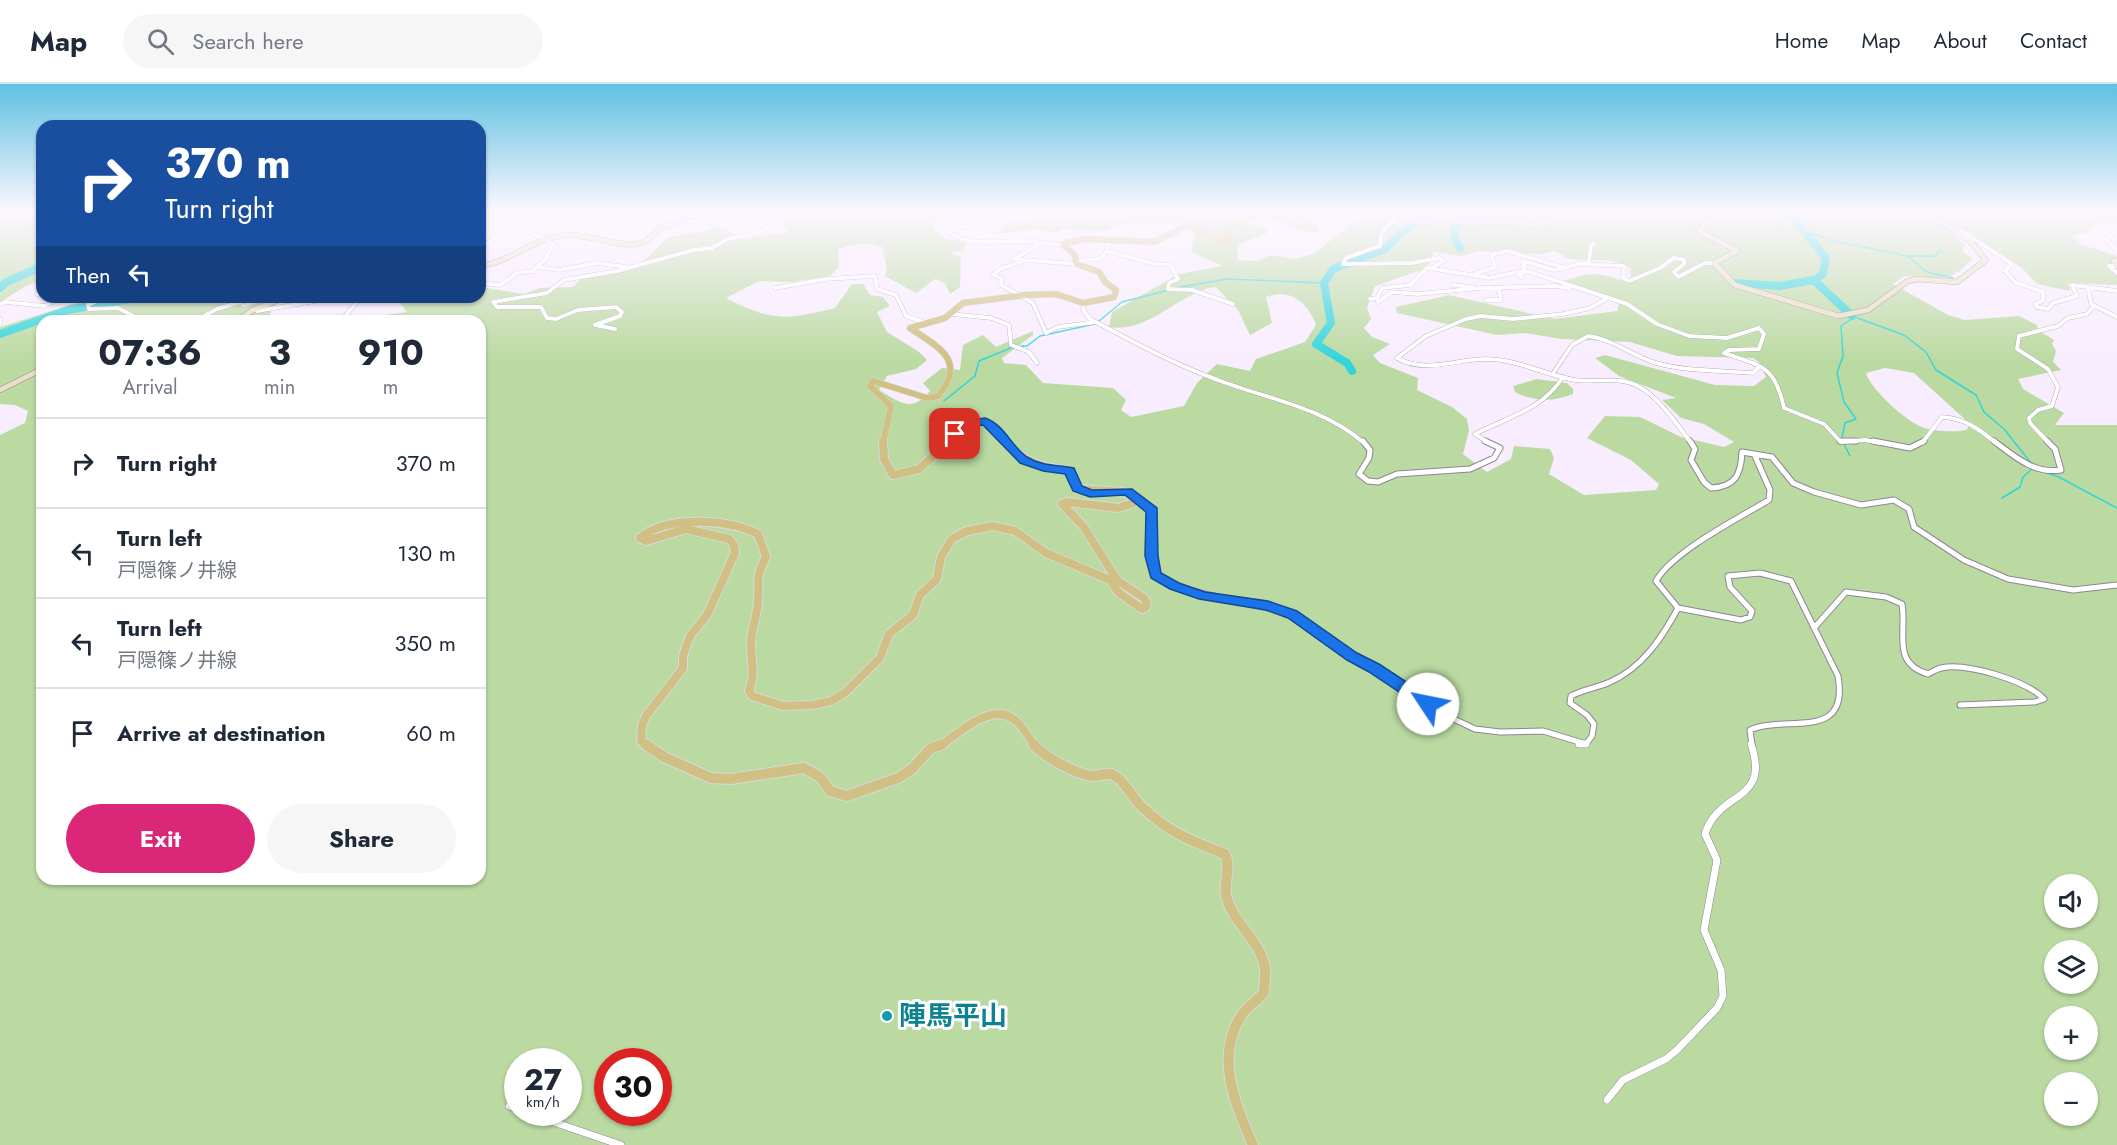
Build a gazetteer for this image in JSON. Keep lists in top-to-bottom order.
{
  "places": ["陣馬平山"],
  "page": {
    "header": "Map",
    "search": "Search here",
    "nav": [
      "Home",
      "Map",
      "About",
      "Contact"
    ],
    "turn": ["370 m", "Turn right"],
    "then": "Then",
    "eta": [
      "07:36",
      "Arrival",
      "3",
      "min",
      "910",
      "m"
    ],
    "list": [
      {
        "name": "Turn right",
        "value": "370 m"
      },
      {
        "name": "Turn left",
        "note": "戸隠篠ノ井線",
        "value": "130 m"
      },
      {
        "name": "Turn left",
        "note": "戸隠篠ノ井線",
        "value": "350 m"
      },
      {
        "name": "Arrive at destination",
        "value": "60 m"
      }
    ],
    "buttons": ["Exit", "Share"],
    "map_buttons": ["+", "−"],
    "speed": "27 km/h",
    "limit": "30"
  }
}
